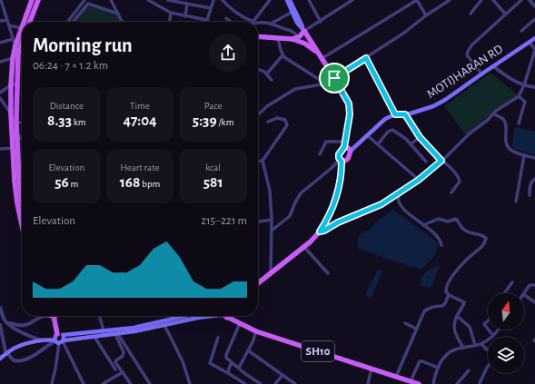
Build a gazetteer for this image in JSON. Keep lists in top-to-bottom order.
{
  "streets": {
    "main road": ["MOTIJHARAN RD", "SH10"]
  },
  "north": "top",
  "page": {
    "heading": ["Morning run", "06:24 · 7 × 1.2 km"],
    "stats": [
      ["Distance", "8.33 km"],
      ["Time", "47:04"],
      ["Pace", "5:39 /km"],
      ["Elevation", "56 m"],
      ["Heart rate", "168 bpm"],
      ["kcal", "581"]
    ],
    "chart": ["Elevation", "215–221 m"]
  }
}
